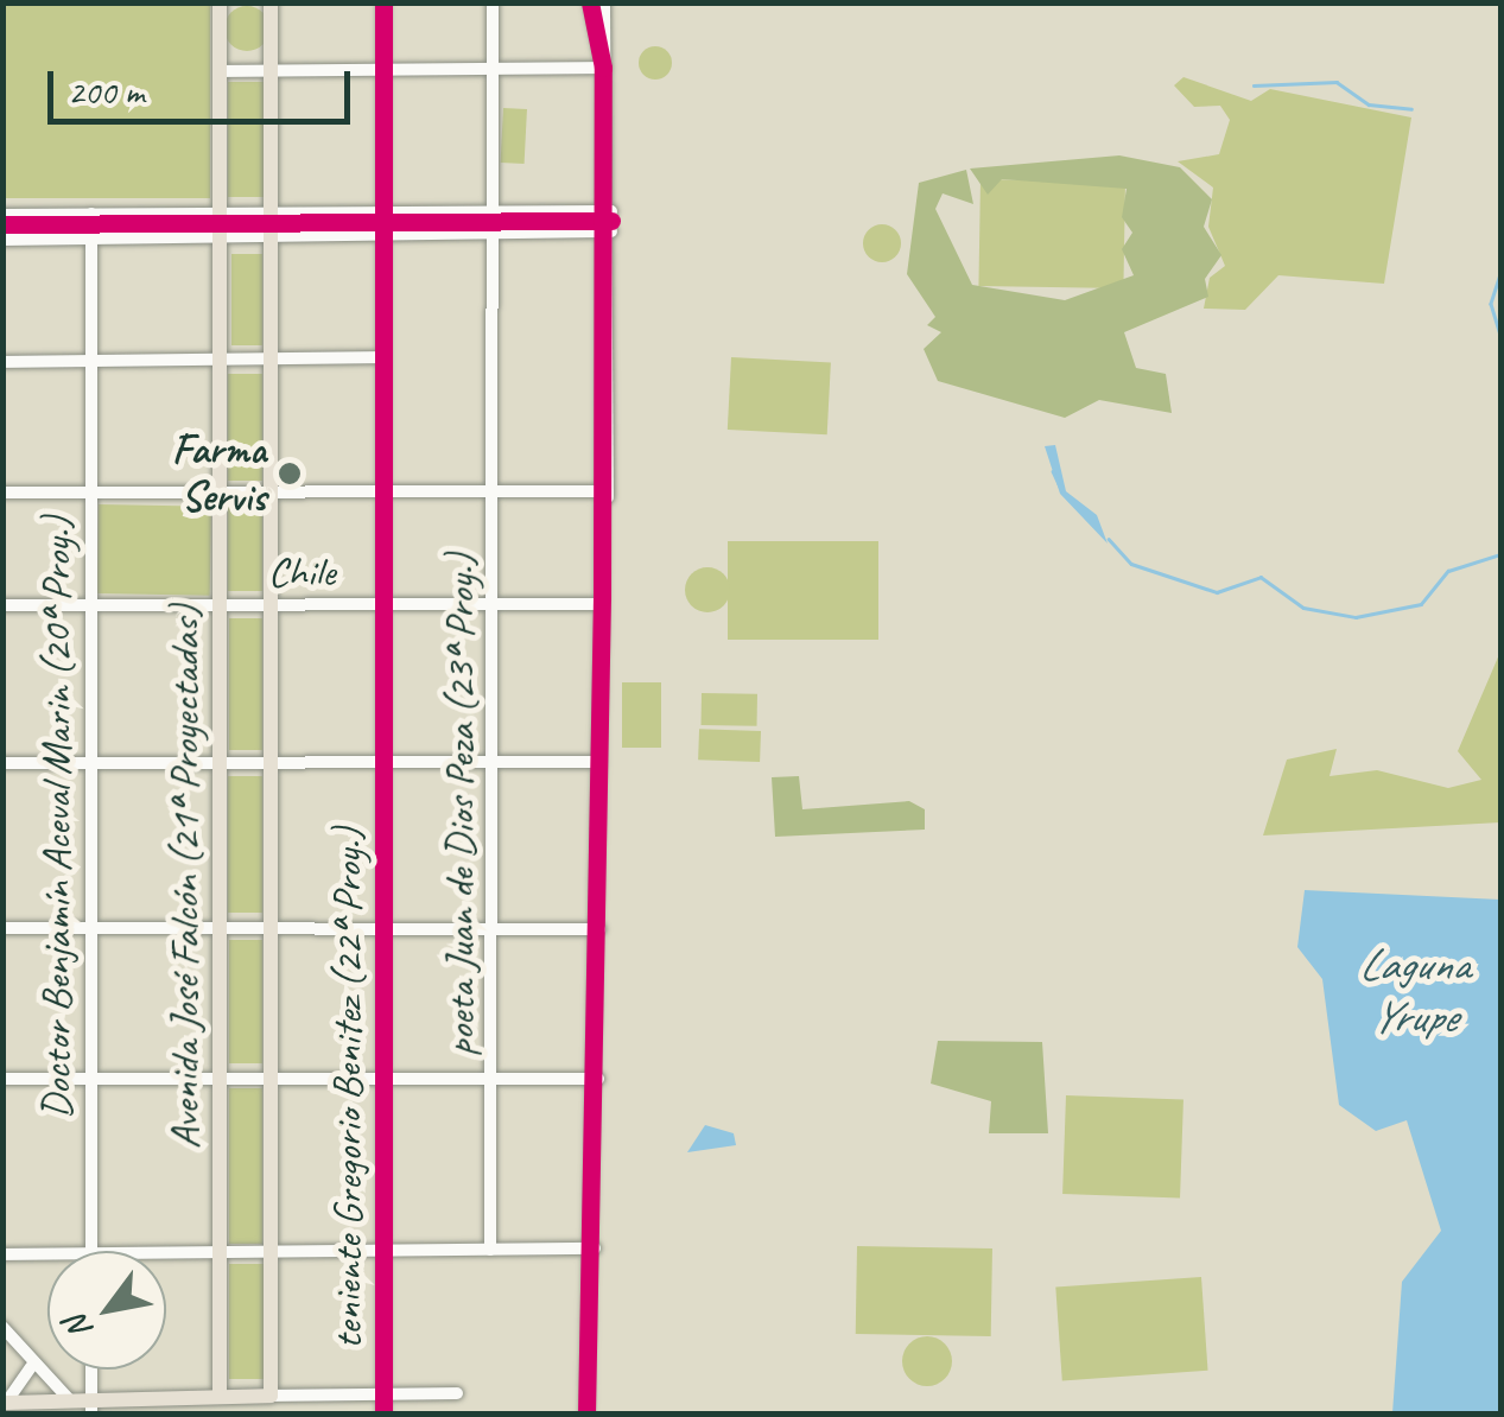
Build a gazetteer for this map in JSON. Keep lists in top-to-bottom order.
{
  "streets": {
    "main road": ["Avenida José Falcón (21ª Proyectadas)"],
    "street": [
      "Chile",
      "poeta Juan de Dios Peza (23ª Proy.)",
      "Doctor Benjamín Aceval Marin (20ª Proy.)",
      "teniente Gregorio Benitez (22ª Proy.)"
    ]
  },
  "crossings": [
    ["Chile", "poeta Juan de Dios Peza (23ª Proy.)"],
    ["Chile", "Doctor Benjamín Aceval Marin (20ª Proy.)"],
    ["Chile", "Avenida José Falcón (21ª Proyectadas)"],
    ["Chile", "teniente Gregorio Benitez (22ª Proy.)"]
  ],
  "water": ["Laguna Yrupe"],
  "places": ["Farma Servis"],
  "scale_bar": "200 m",
  "north": "bottom left"
}
